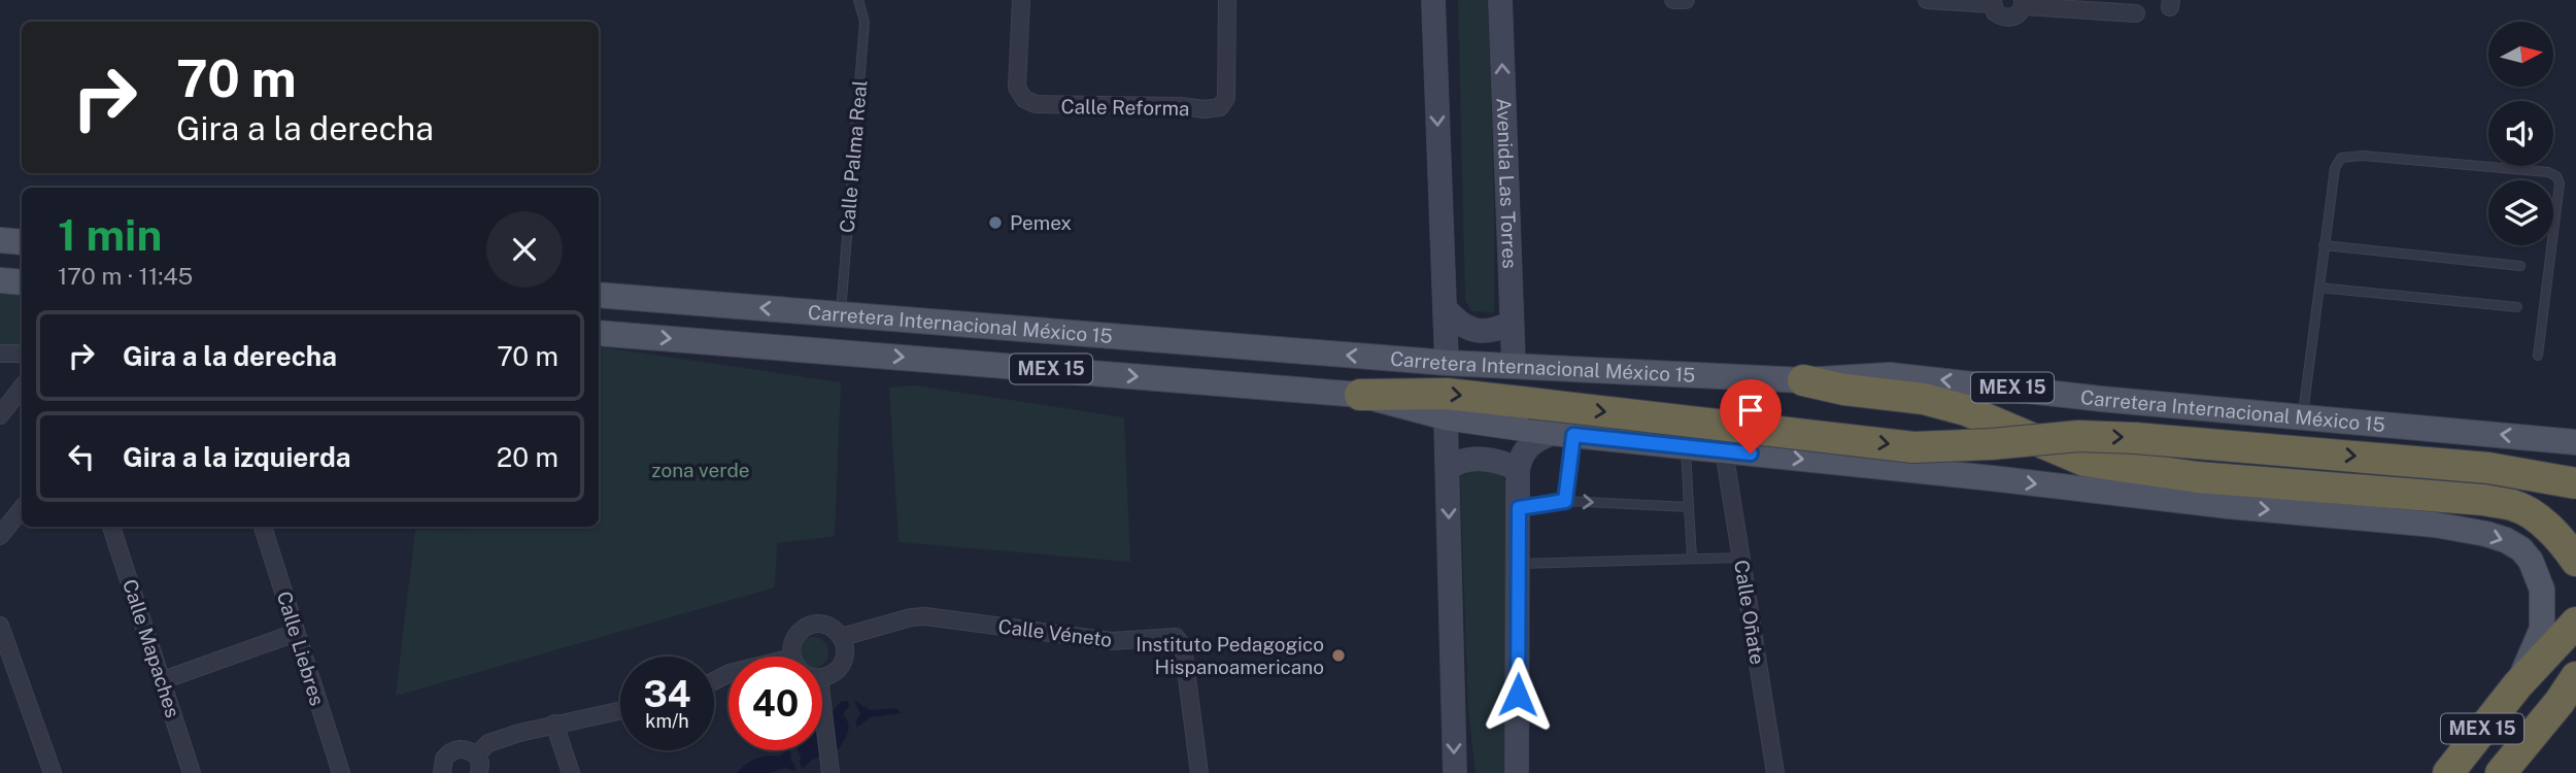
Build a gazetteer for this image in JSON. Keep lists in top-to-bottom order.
{
  "streets": {
    "highway": ["MEX 15"],
    "main road": ["Carretera Internacional México 15"],
    "street": [
      "Calle Reforma",
      "Avenida Las Torres",
      "Calle Oñate",
      "Calle Véneto",
      "Calle Mapaches",
      "Calle Liebres"
    ],
    "lane": ["Calle Palma Real"]
  },
  "crossings": [
    ["Calle Palma Real", "Carretera Internacional México 15"],
    ["Avenida Las Torres", "Carretera Internacional México 15"],
    ["Carretera Internacional México 15", "MEX 15"],
    ["MEX 15", "Calle Oñate"]
  ],
  "parks": ["zona verde"],
  "places": ["Pemex", "Instituto Pedagogico Hispanoamericano"],
  "north": "right",
  "page": {
    "turn": ["70 m", "Gira a la derecha"],
    "heading": ["1 min", "170 m · 11:45"],
    "list": [
      {
        "name": "Gira a la derecha",
        "value": "70 m"
      },
      {
        "name": "Gira a la izquierda",
        "value": "20 m"
      }
    ],
    "speed": "34 km/h",
    "limit": "40"
  }
}
